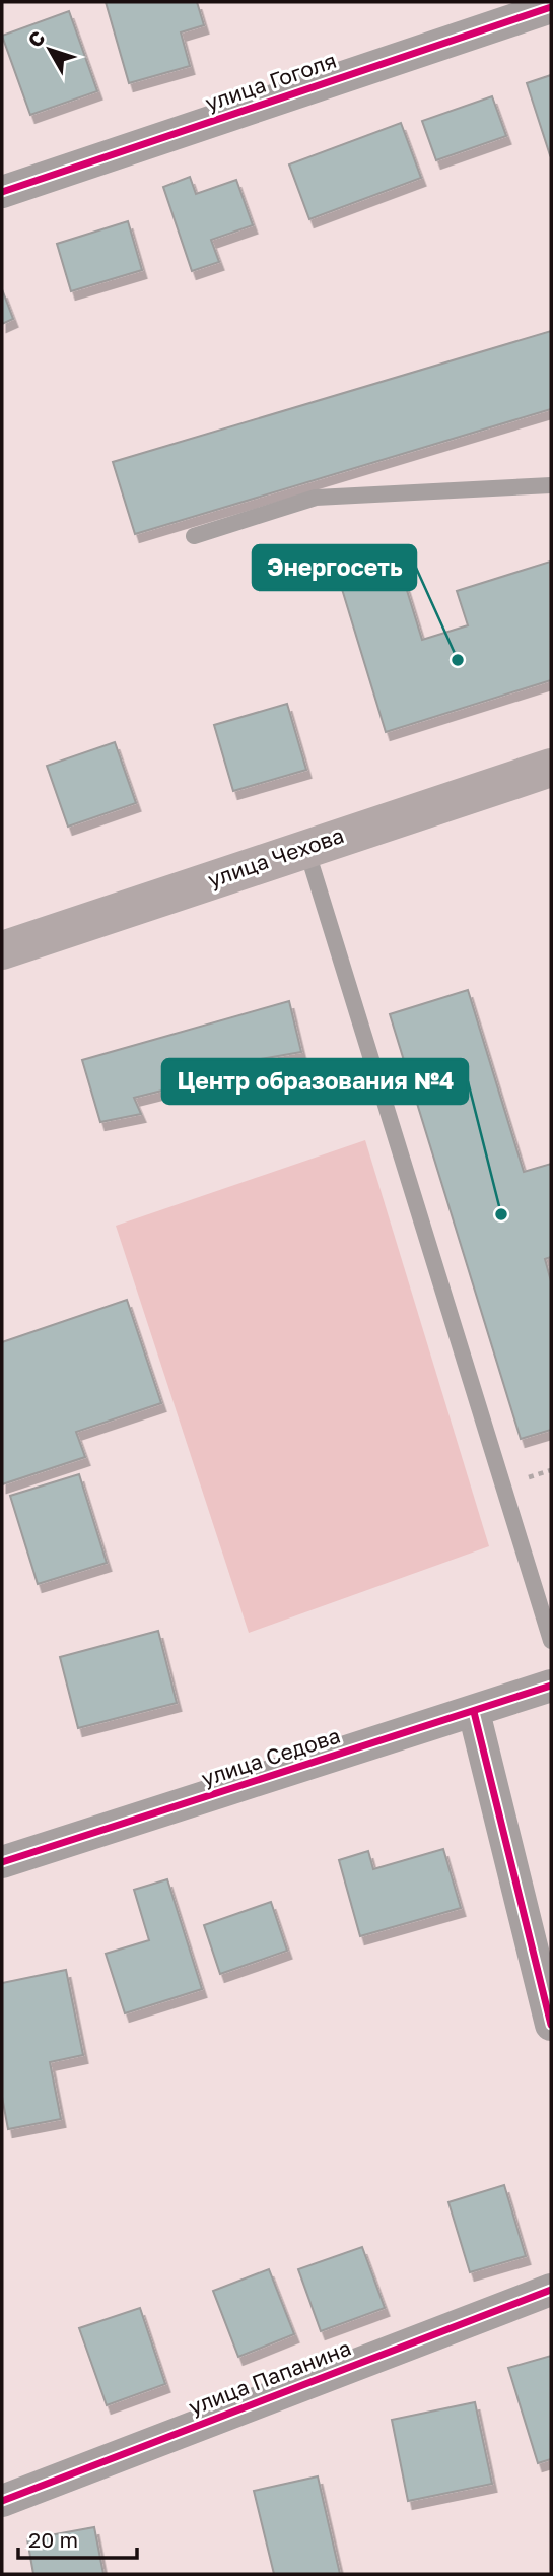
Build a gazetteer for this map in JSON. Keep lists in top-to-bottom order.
{
  "streets": {
    "main road": ["улица Чехова"],
    "street": ["улица Гоголя", "улица Седова", "улица Папанина"]
  },
  "places": ["Энергосеть", "Центр образования №4"],
  "scale_bar": "20 m",
  "north": "top left"
}
